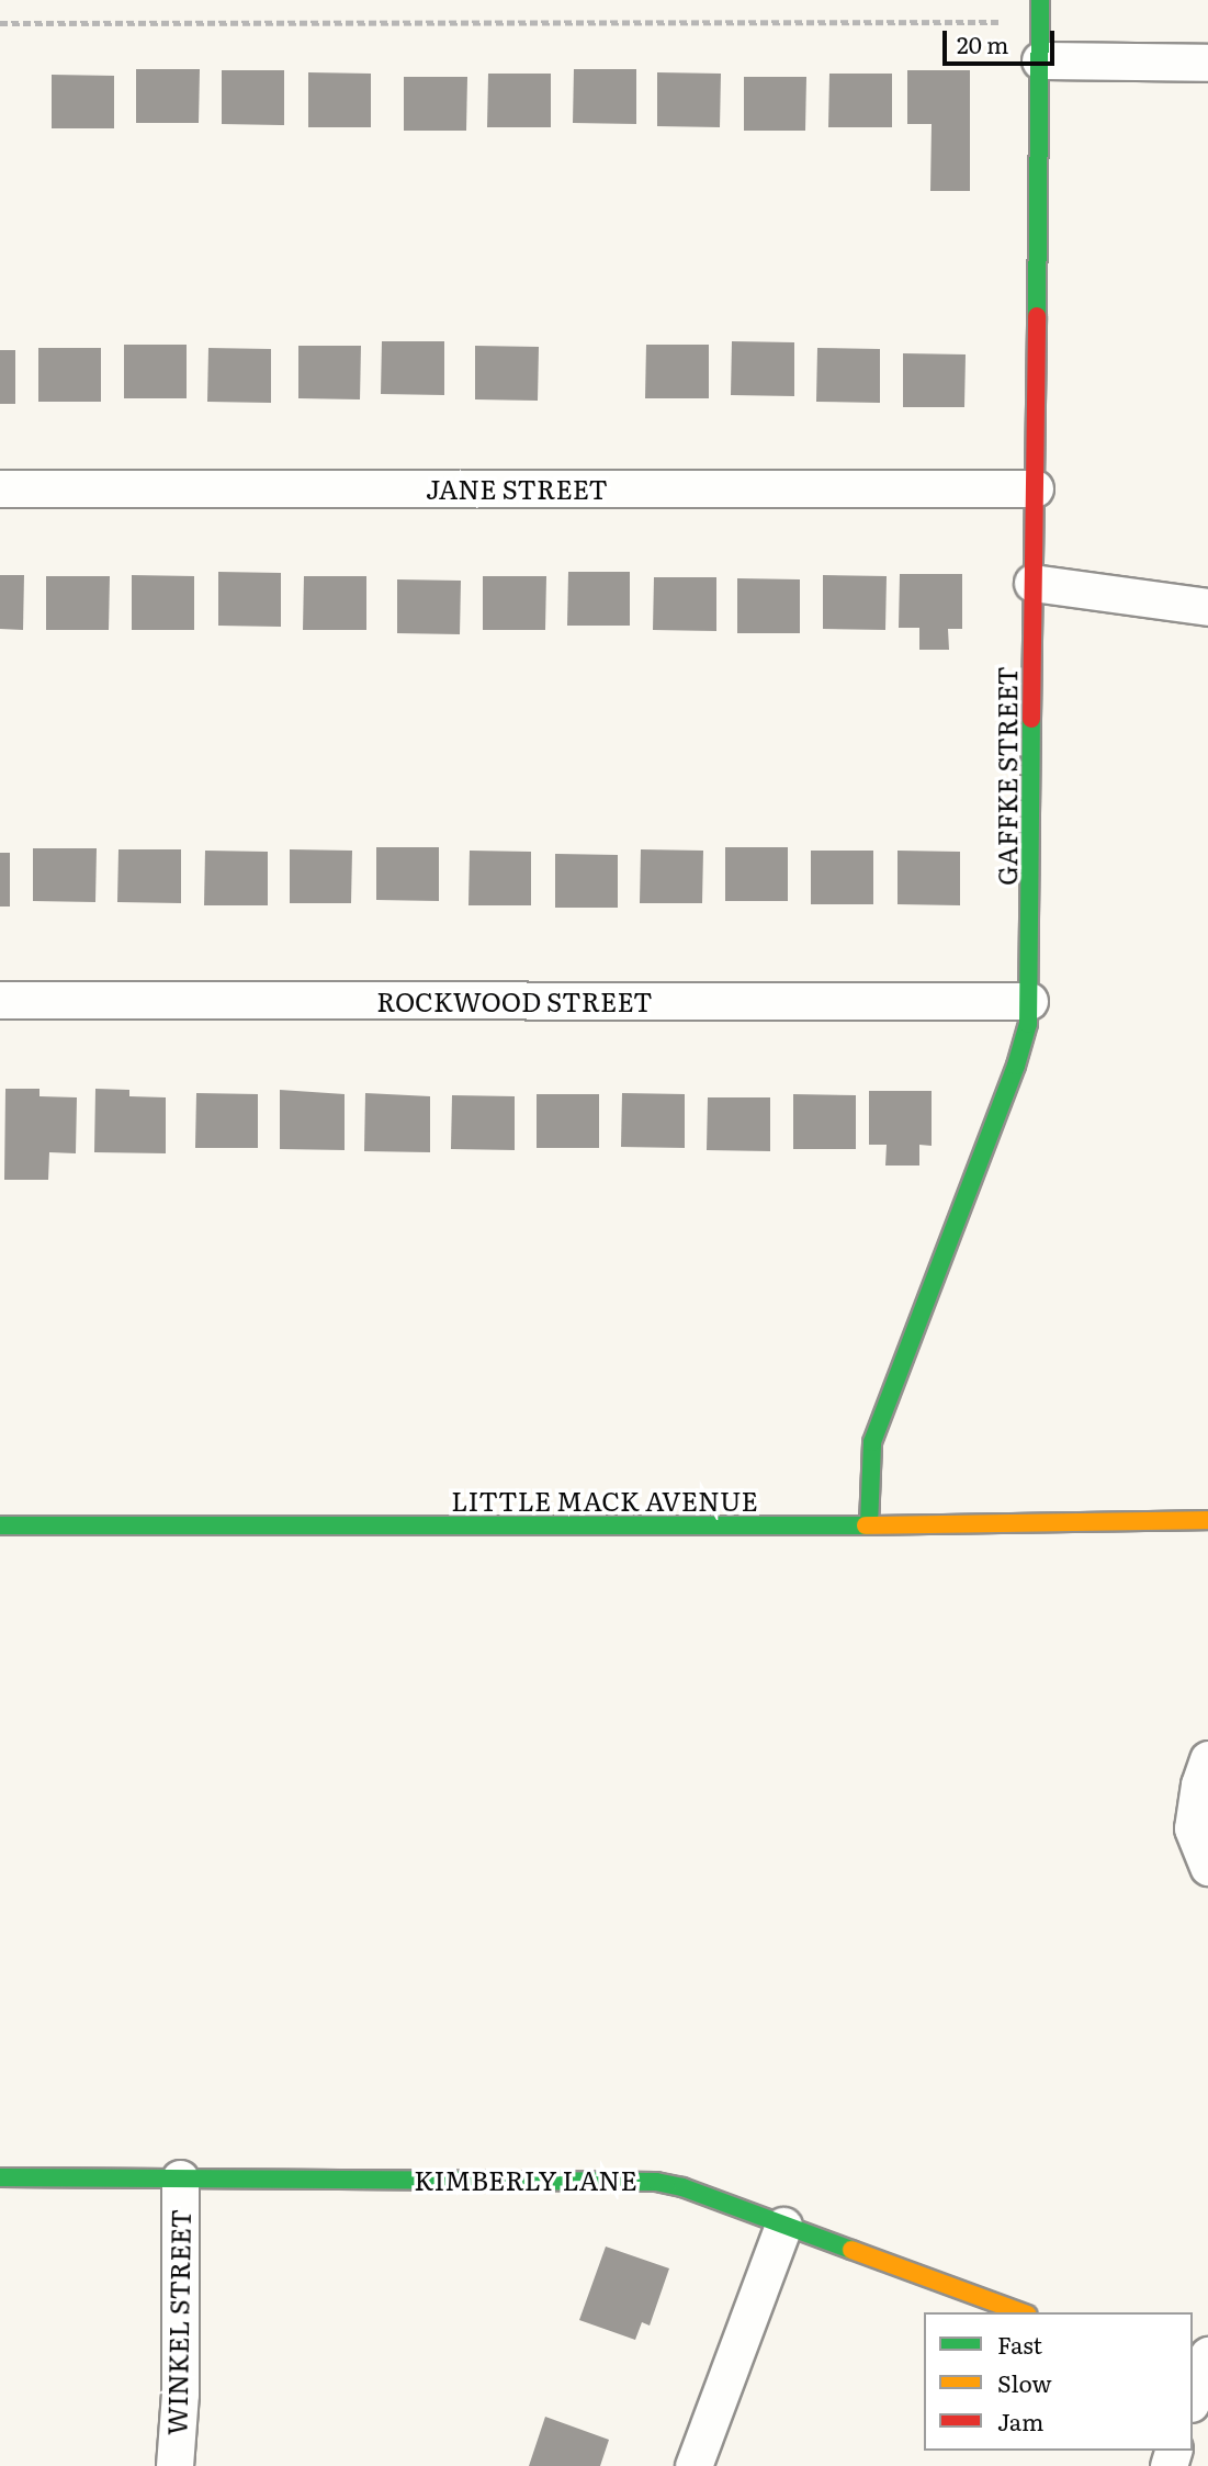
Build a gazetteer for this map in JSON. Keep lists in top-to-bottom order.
{
  "streets": {
    "street": [
      "JANE STREET",
      "GAFFKE STREET",
      "ROCKWOOD STREET",
      "LITTLE MACK AVENUE",
      "KIMBERLY LANE",
      "WINKEL STREET"
    ]
  },
  "crossings": [
    ["JANE STREET", "GAFFKE STREET"],
    ["GAFFKE STREET", "ROCKWOOD STREET"],
    ["GAFFKE STREET", "LITTLE MACK AVENUE"],
    ["KIMBERLY LANE", "WINKEL STREET"]
  ],
  "legend": ["Fast", "Slow", "Jam"],
  "scale_bar": "20 m"
}
